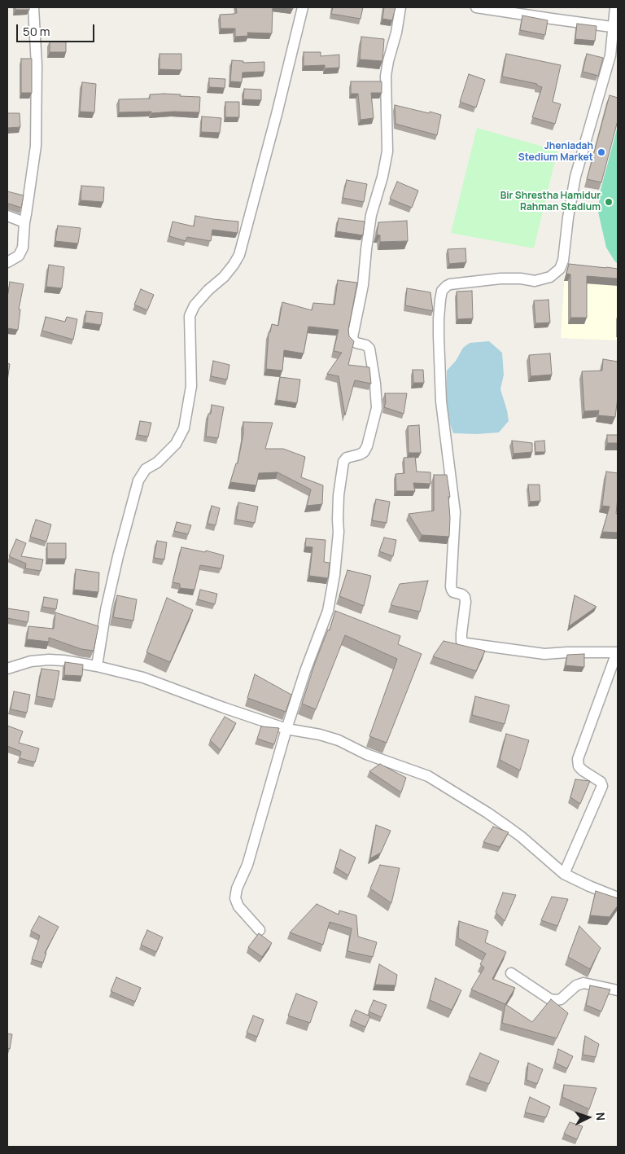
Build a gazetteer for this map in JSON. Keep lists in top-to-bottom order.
{
  "places": ["Jheniadah Stedium Market", "Bir Shrestha Hamidur Rahman Stadium"],
  "scale_bar": "50 m",
  "north": "right"
}
